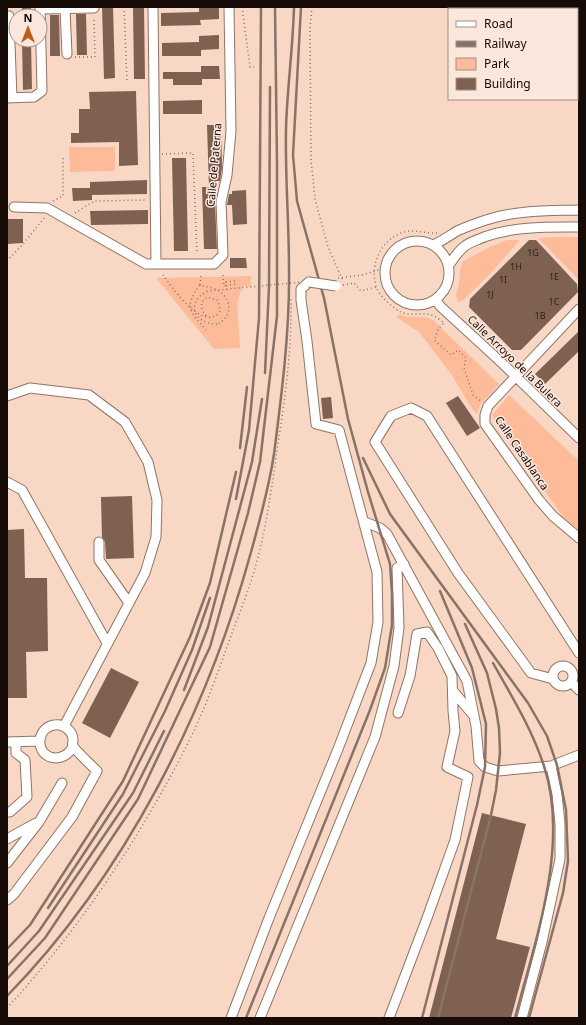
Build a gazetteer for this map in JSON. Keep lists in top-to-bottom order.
{
  "streets": {
    "street": ["Calle de Paterna", "Calle Arroyo de la Bulera", "Calle Casablanca"]
  },
  "crossings": [
    ["Calle Arroyo de la Bulera", "Calle Casablanca"]
  ],
  "house_numbers": [
    "1G",
    "1H",
    "1E",
    "1I",
    "1J",
    "1C",
    "1B"
  ],
  "legend": [
    "Road",
    "Railway",
    "Park",
    "Building"
  ],
  "north": "top"
}
